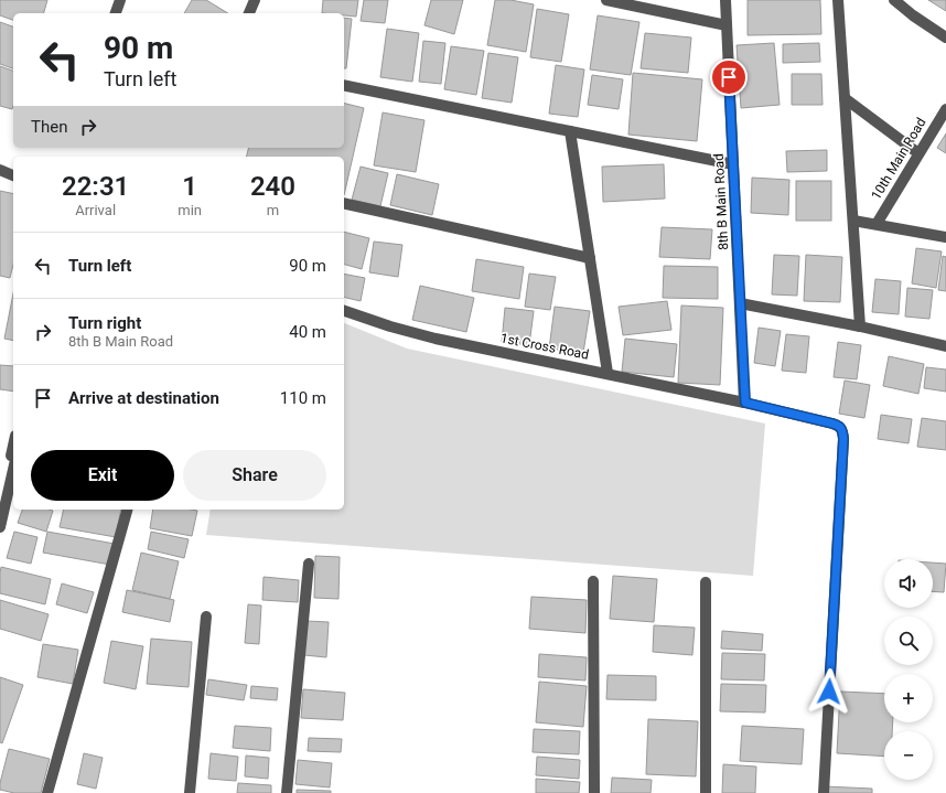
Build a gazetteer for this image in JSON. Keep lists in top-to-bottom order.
{
  "streets": {
    "street": ["10th Main Road", "8th B Main Road", "1st Cross Road"]
  },
  "crossings": [
    ["8th B Main Road", "1st Cross Road"]
  ],
  "page": {
    "turn": ["90 m", "Turn left"],
    "then": "Then",
    "eta": [
      "22:31",
      "Arrival",
      "1",
      "min",
      "240",
      "m"
    ],
    "list": [
      {
        "name": "Turn left",
        "value": "90 m"
      },
      {
        "name": "Turn right",
        "note": "8th B Main Road",
        "value": "40 m"
      },
      {
        "name": "Arrive at destination",
        "value": "110 m"
      }
    ],
    "buttons": ["Exit", "Share"],
    "map_buttons": ["+", "−"]
  }
}
